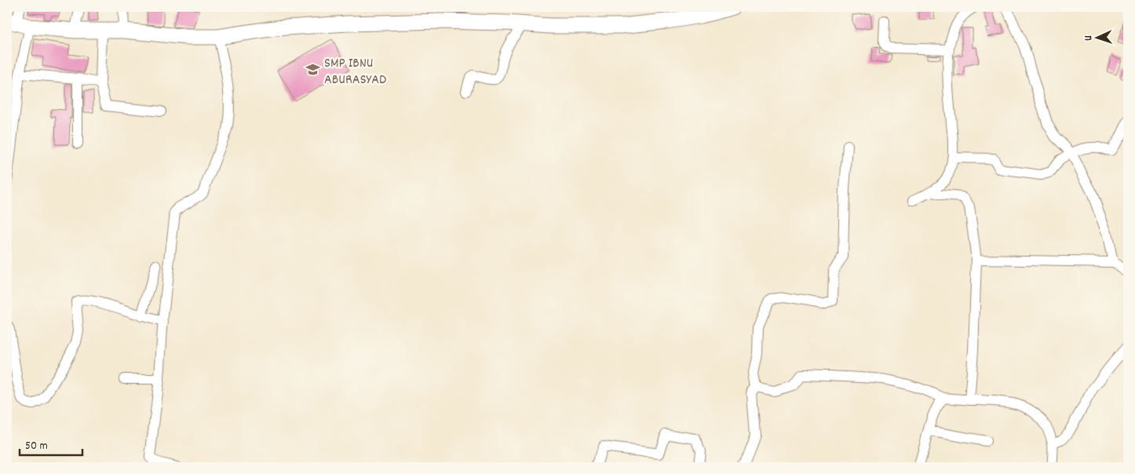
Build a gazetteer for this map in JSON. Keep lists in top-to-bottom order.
{
  "places": {
    "school or university": ["SMP IBNU ABURASYAD"]
  },
  "scale_bar": "50 m",
  "north": "left"
}
